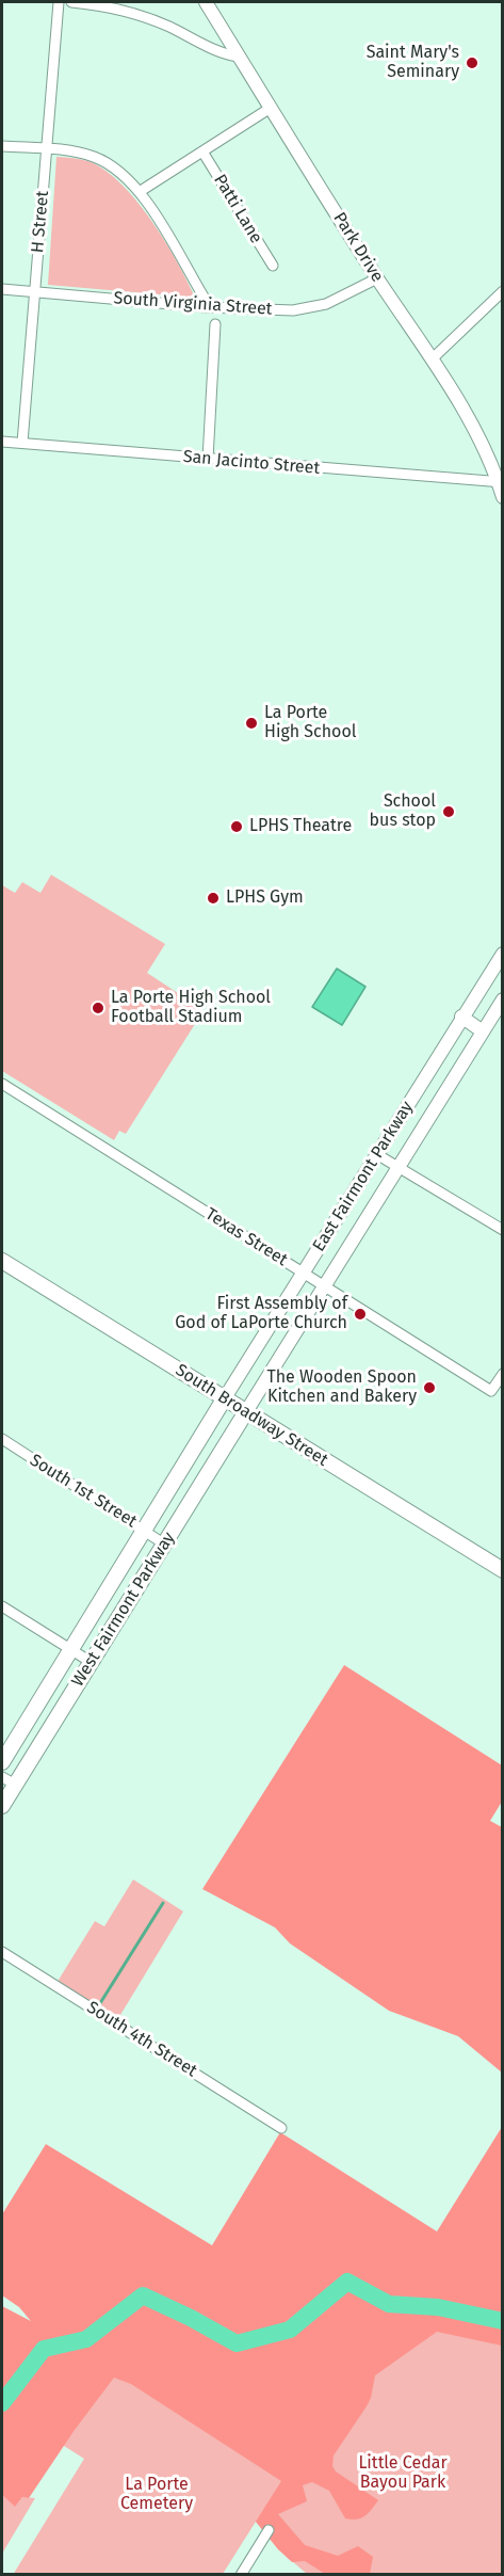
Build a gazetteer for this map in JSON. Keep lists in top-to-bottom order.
{
  "streets": {
    "main road": ["South Broadway Street", "West Fairmont Parkway"],
    "street": [
      "Patti Lane",
      "H Street",
      "Park Drive",
      "South Virginia Street",
      "San Jacinto Street",
      "East Fairmont Parkway",
      "Texas Street",
      "South 1st Street",
      "South 4th Street"
    ]
  },
  "crossings": [
    ["H Street", "South Virginia Street"],
    ["H Street", "San Jacinto Street"],
    ["Park Drive", "South Virginia Street"],
    ["Park Drive", "San Jacinto Street"],
    ["East Fairmont Parkway", "Texas Street"],
    ["East Fairmont Parkway", "South Broadway Street"],
    ["East Fairmont Parkway", "West Fairmont Parkway"],
    ["South Broadway Street", "West Fairmont Parkway"],
    ["South 1st Street", "West Fairmont Parkway"]
  ],
  "parks": ["Little Cedar Bayou Park", "La Porte Cemetery"],
  "places": [
    "Saint Mary's Seminary",
    "La Porte High School",
    "School bus stop",
    "LPHS Theatre",
    "LPHS Gym",
    "La Porte High School Football Stadium",
    "First Assembly of God of LaPorte Church",
    "The Wooden Spoon Kitchen and Bakery"
  ]
}
